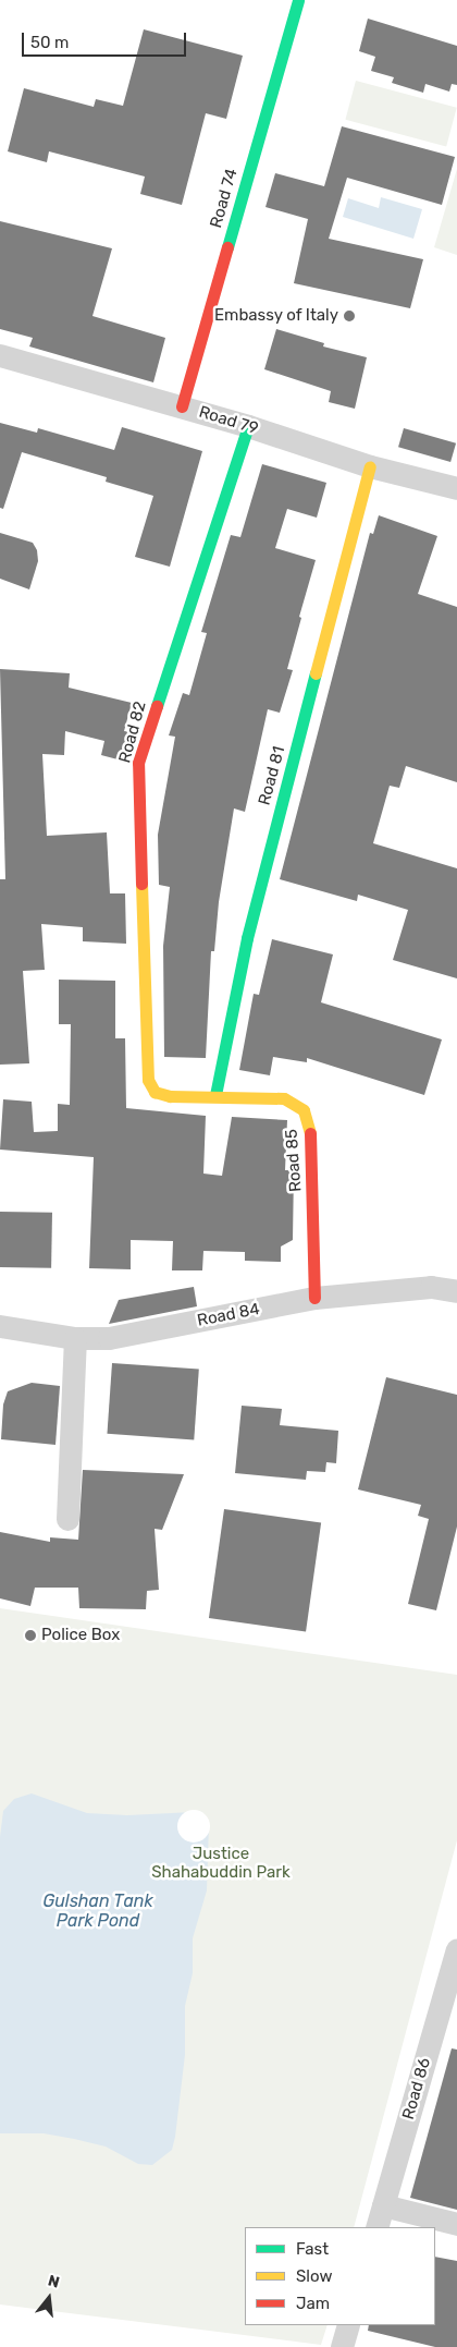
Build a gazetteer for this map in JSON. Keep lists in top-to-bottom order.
{
  "streets": {
    "street": [
      "Road 74",
      "Road 79",
      "Road 82",
      "Road 81",
      "Road 85",
      "Road 84",
      "Road 86"
    ]
  },
  "crossings": [
    ["Road 74", "Road 79"],
    ["Road 79", "Road 82"],
    ["Road 79", "Road 81"],
    ["Road 82", "Road 85"],
    ["Road 81", "Road 85"],
    ["Road 85", "Road 84"]
  ],
  "water": ["Gulshan Tank Park Pond"],
  "parks": ["Justice Shahabuddin Park"],
  "places": ["Embassy of Italy", "Police Box"],
  "legend": ["Fast", "Slow", "Jam"],
  "scale_bar": "50 m",
  "north": "top"
}
